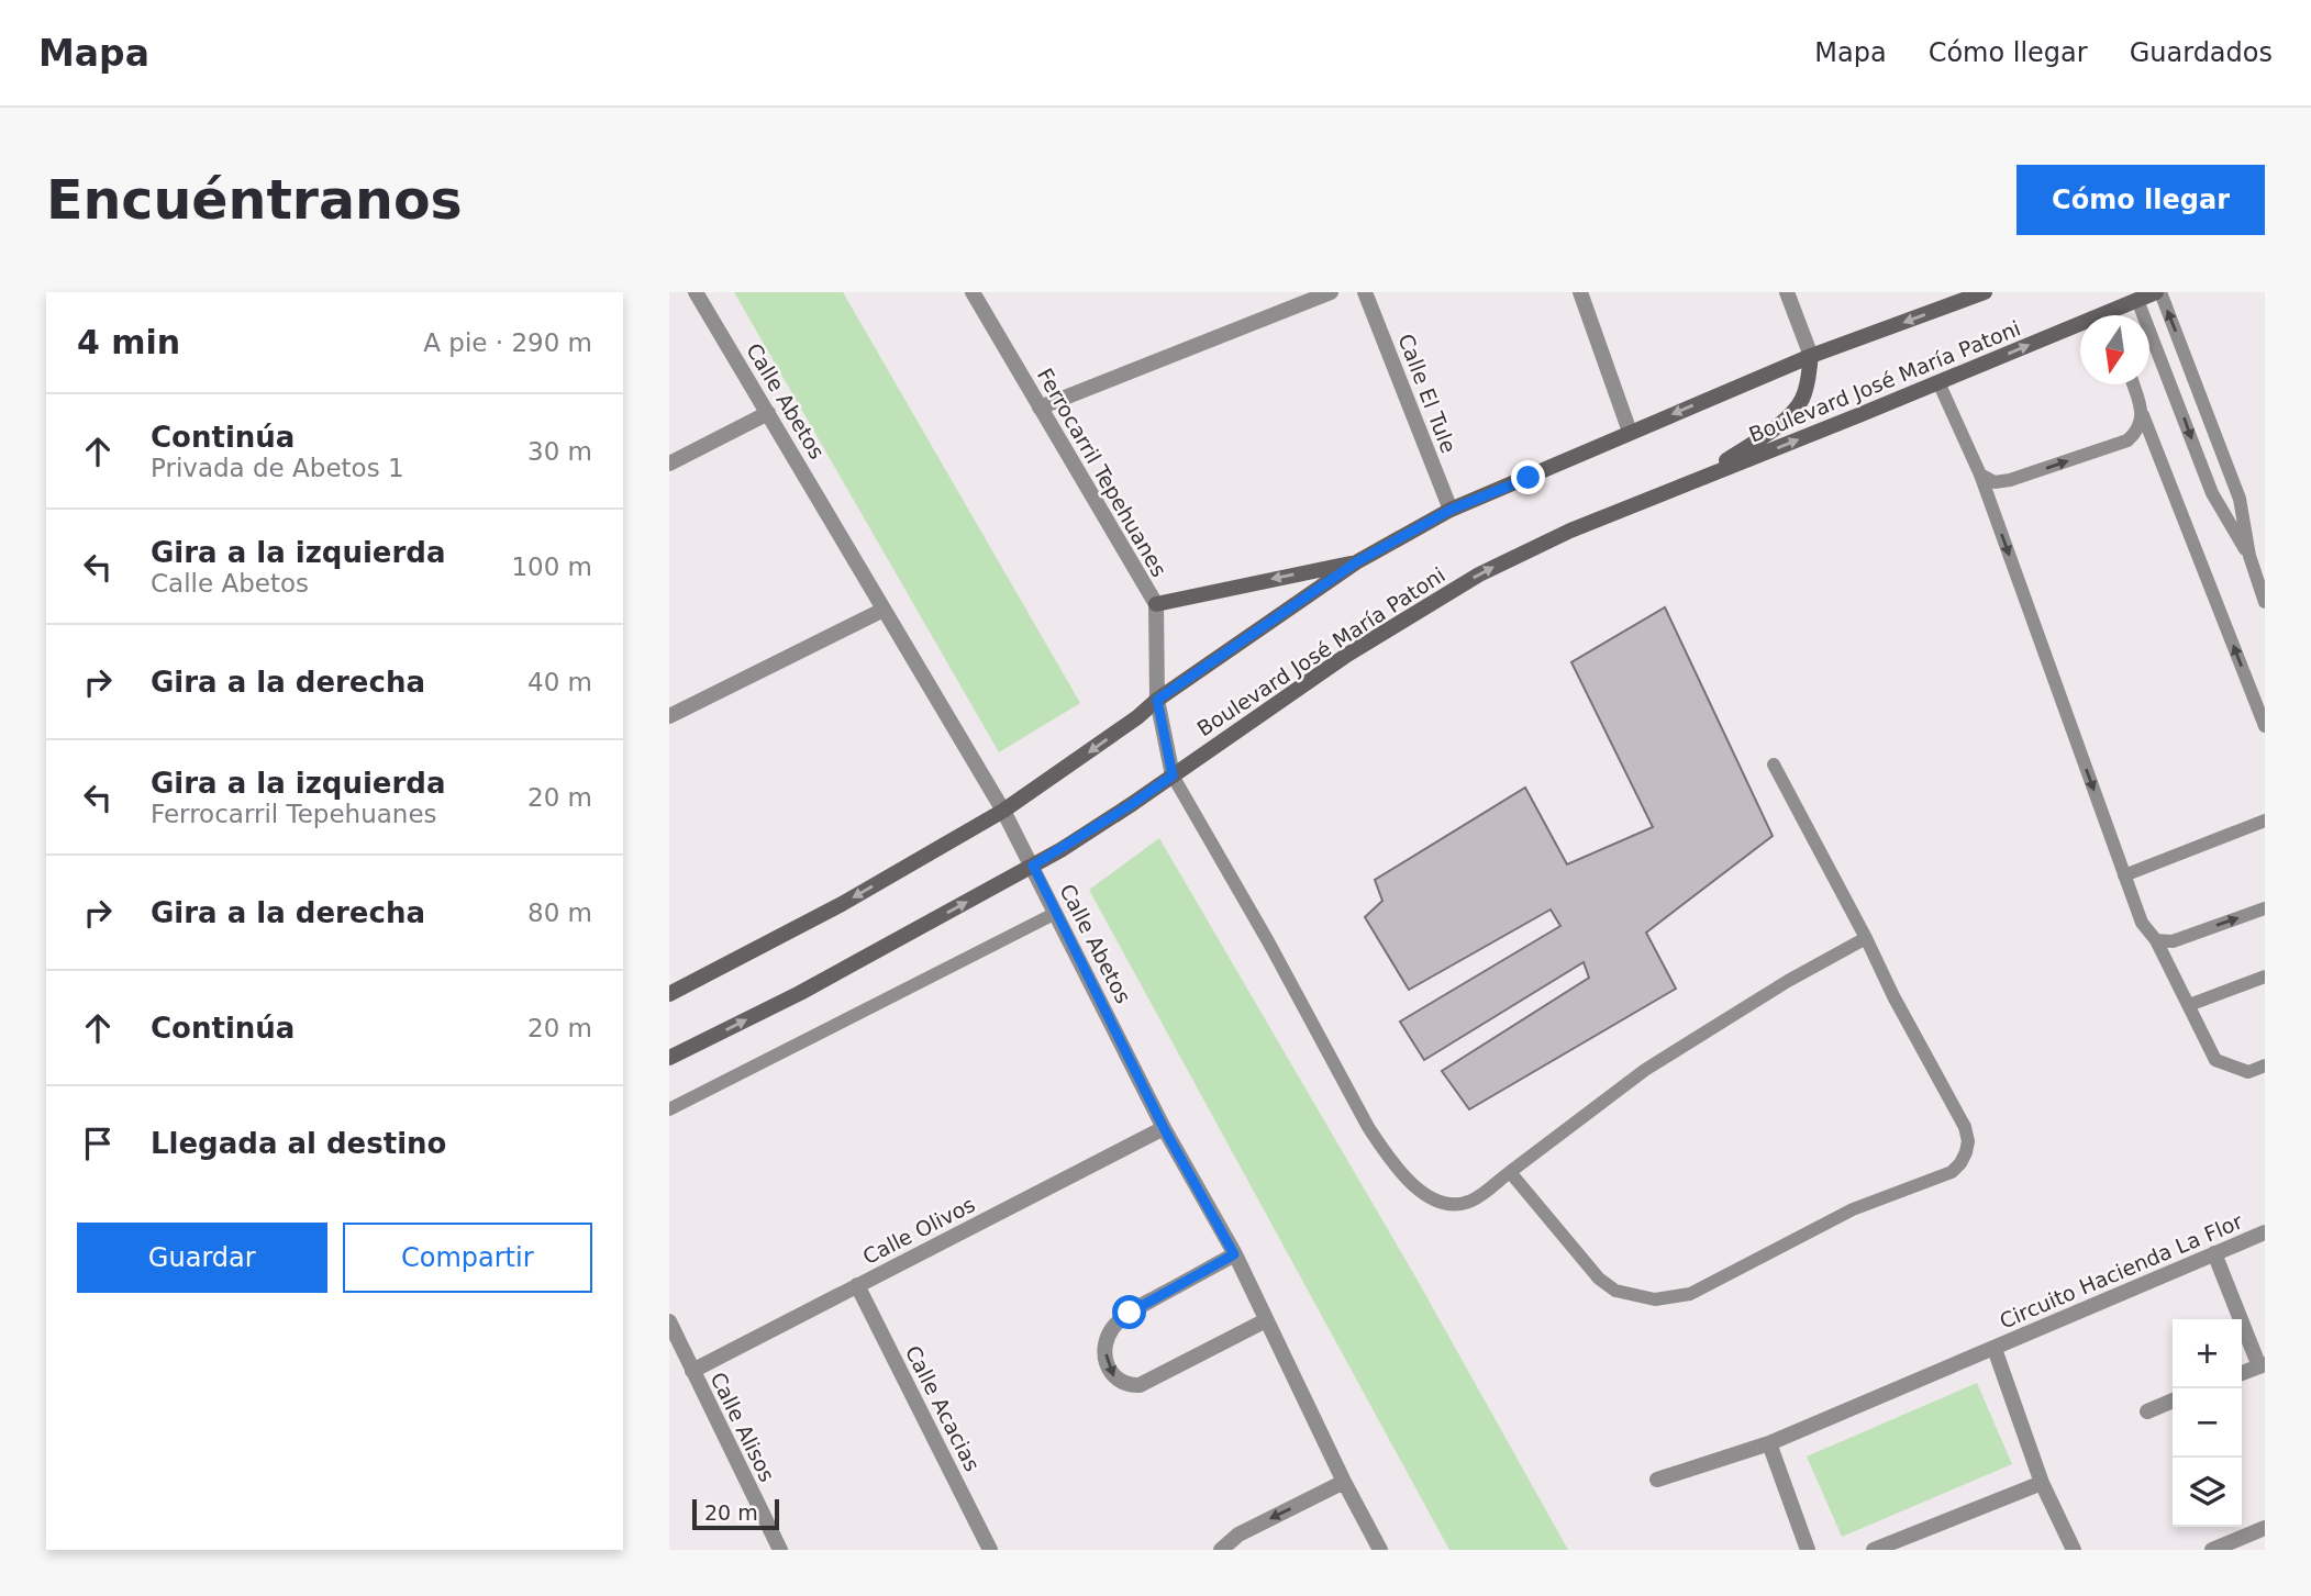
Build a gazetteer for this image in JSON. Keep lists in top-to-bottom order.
{
  "streets": {
    "main road": ["Boulevard José María Patoni"],
    "street": [
      "Calle El Tule",
      "Calle Abetos",
      "Ferrocarril Tepehuanes",
      "Calle Olivos",
      "Circuito Hacienda La Flor",
      "Calle Acacias",
      "Calle Alisos"
    ]
  },
  "crossings": [
    ["Boulevard José María Patoni", "Calle Abetos"],
    ["Boulevard José María Patoni", "Ferrocarril Tepehuanes"],
    ["Calle Abetos", "Calle Olivos"],
    ["Calle Olivos", "Calle Acacias"],
    ["Calle Olivos", "Calle Alisos"]
  ],
  "scale_bar": "20 m",
  "north": "bottom",
  "page": {
    "header": "Mapa",
    "nav": ["Mapa", "Cómo llegar", "Guardados"],
    "buttons": [
      "Cómo llegar",
      ["Guardar", "Compartir"]
    ],
    "title": "Encuéntranos",
    "heading": ["4 min", "A pie · 290 m"],
    "list": [
      ["Continúa", "Privada de Abetos 1", "30 m"],
      ["Gira a la izquierda", "Calle Abetos", "100 m"],
      ["Gira a la derecha", "40 m"],
      ["Gira a la izquierda", "Ferrocarril Tepehuanes", "20 m"],
      ["Gira a la derecha", "80 m"],
      ["Continúa", "20 m"],
      "Llegada al destino"
    ],
    "map_buttons": ["+", "−"],
    "scale": "20 m"
  }
}
